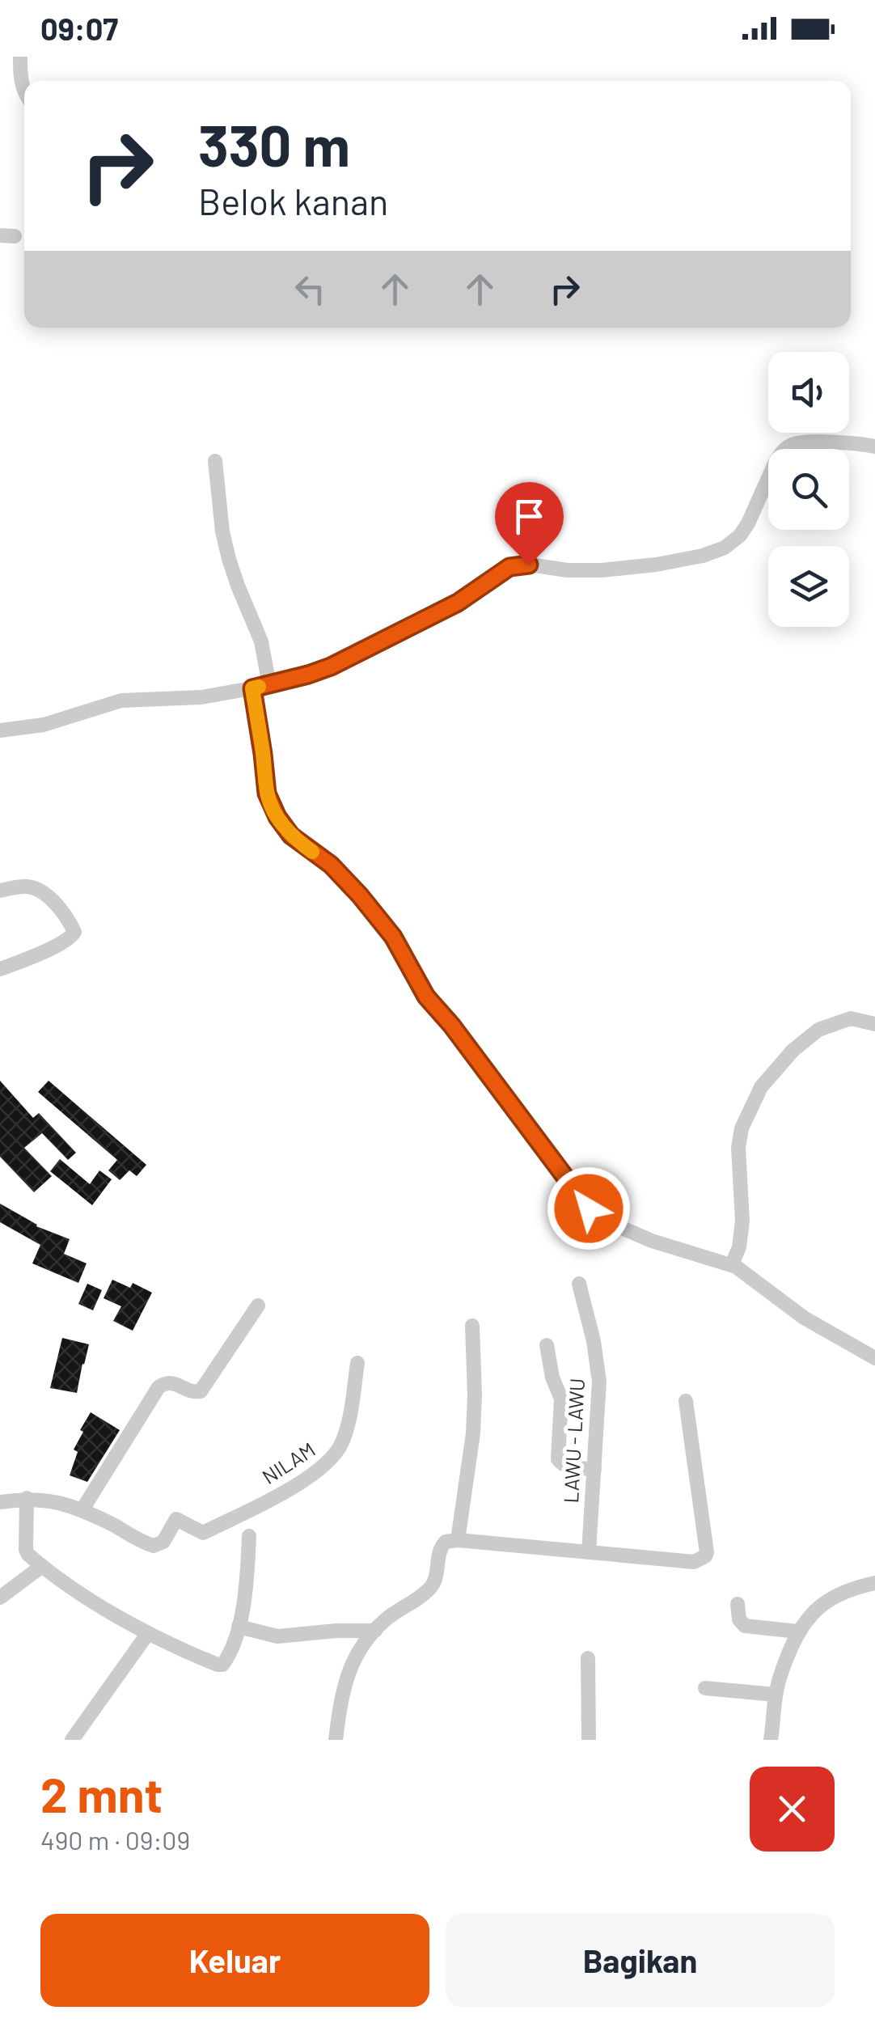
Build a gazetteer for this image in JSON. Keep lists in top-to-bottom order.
{
  "streets": {
    "street": ["LAWU - LAWU", "NILAM"]
  },
  "page": {
    "status": "09:07",
    "turn": ["330 m", "Belok kanan"],
    "heading": ["2 mnt", "490 m · 09:09"],
    "buttons": ["Keluar", "Bagikan"]
  }
}
